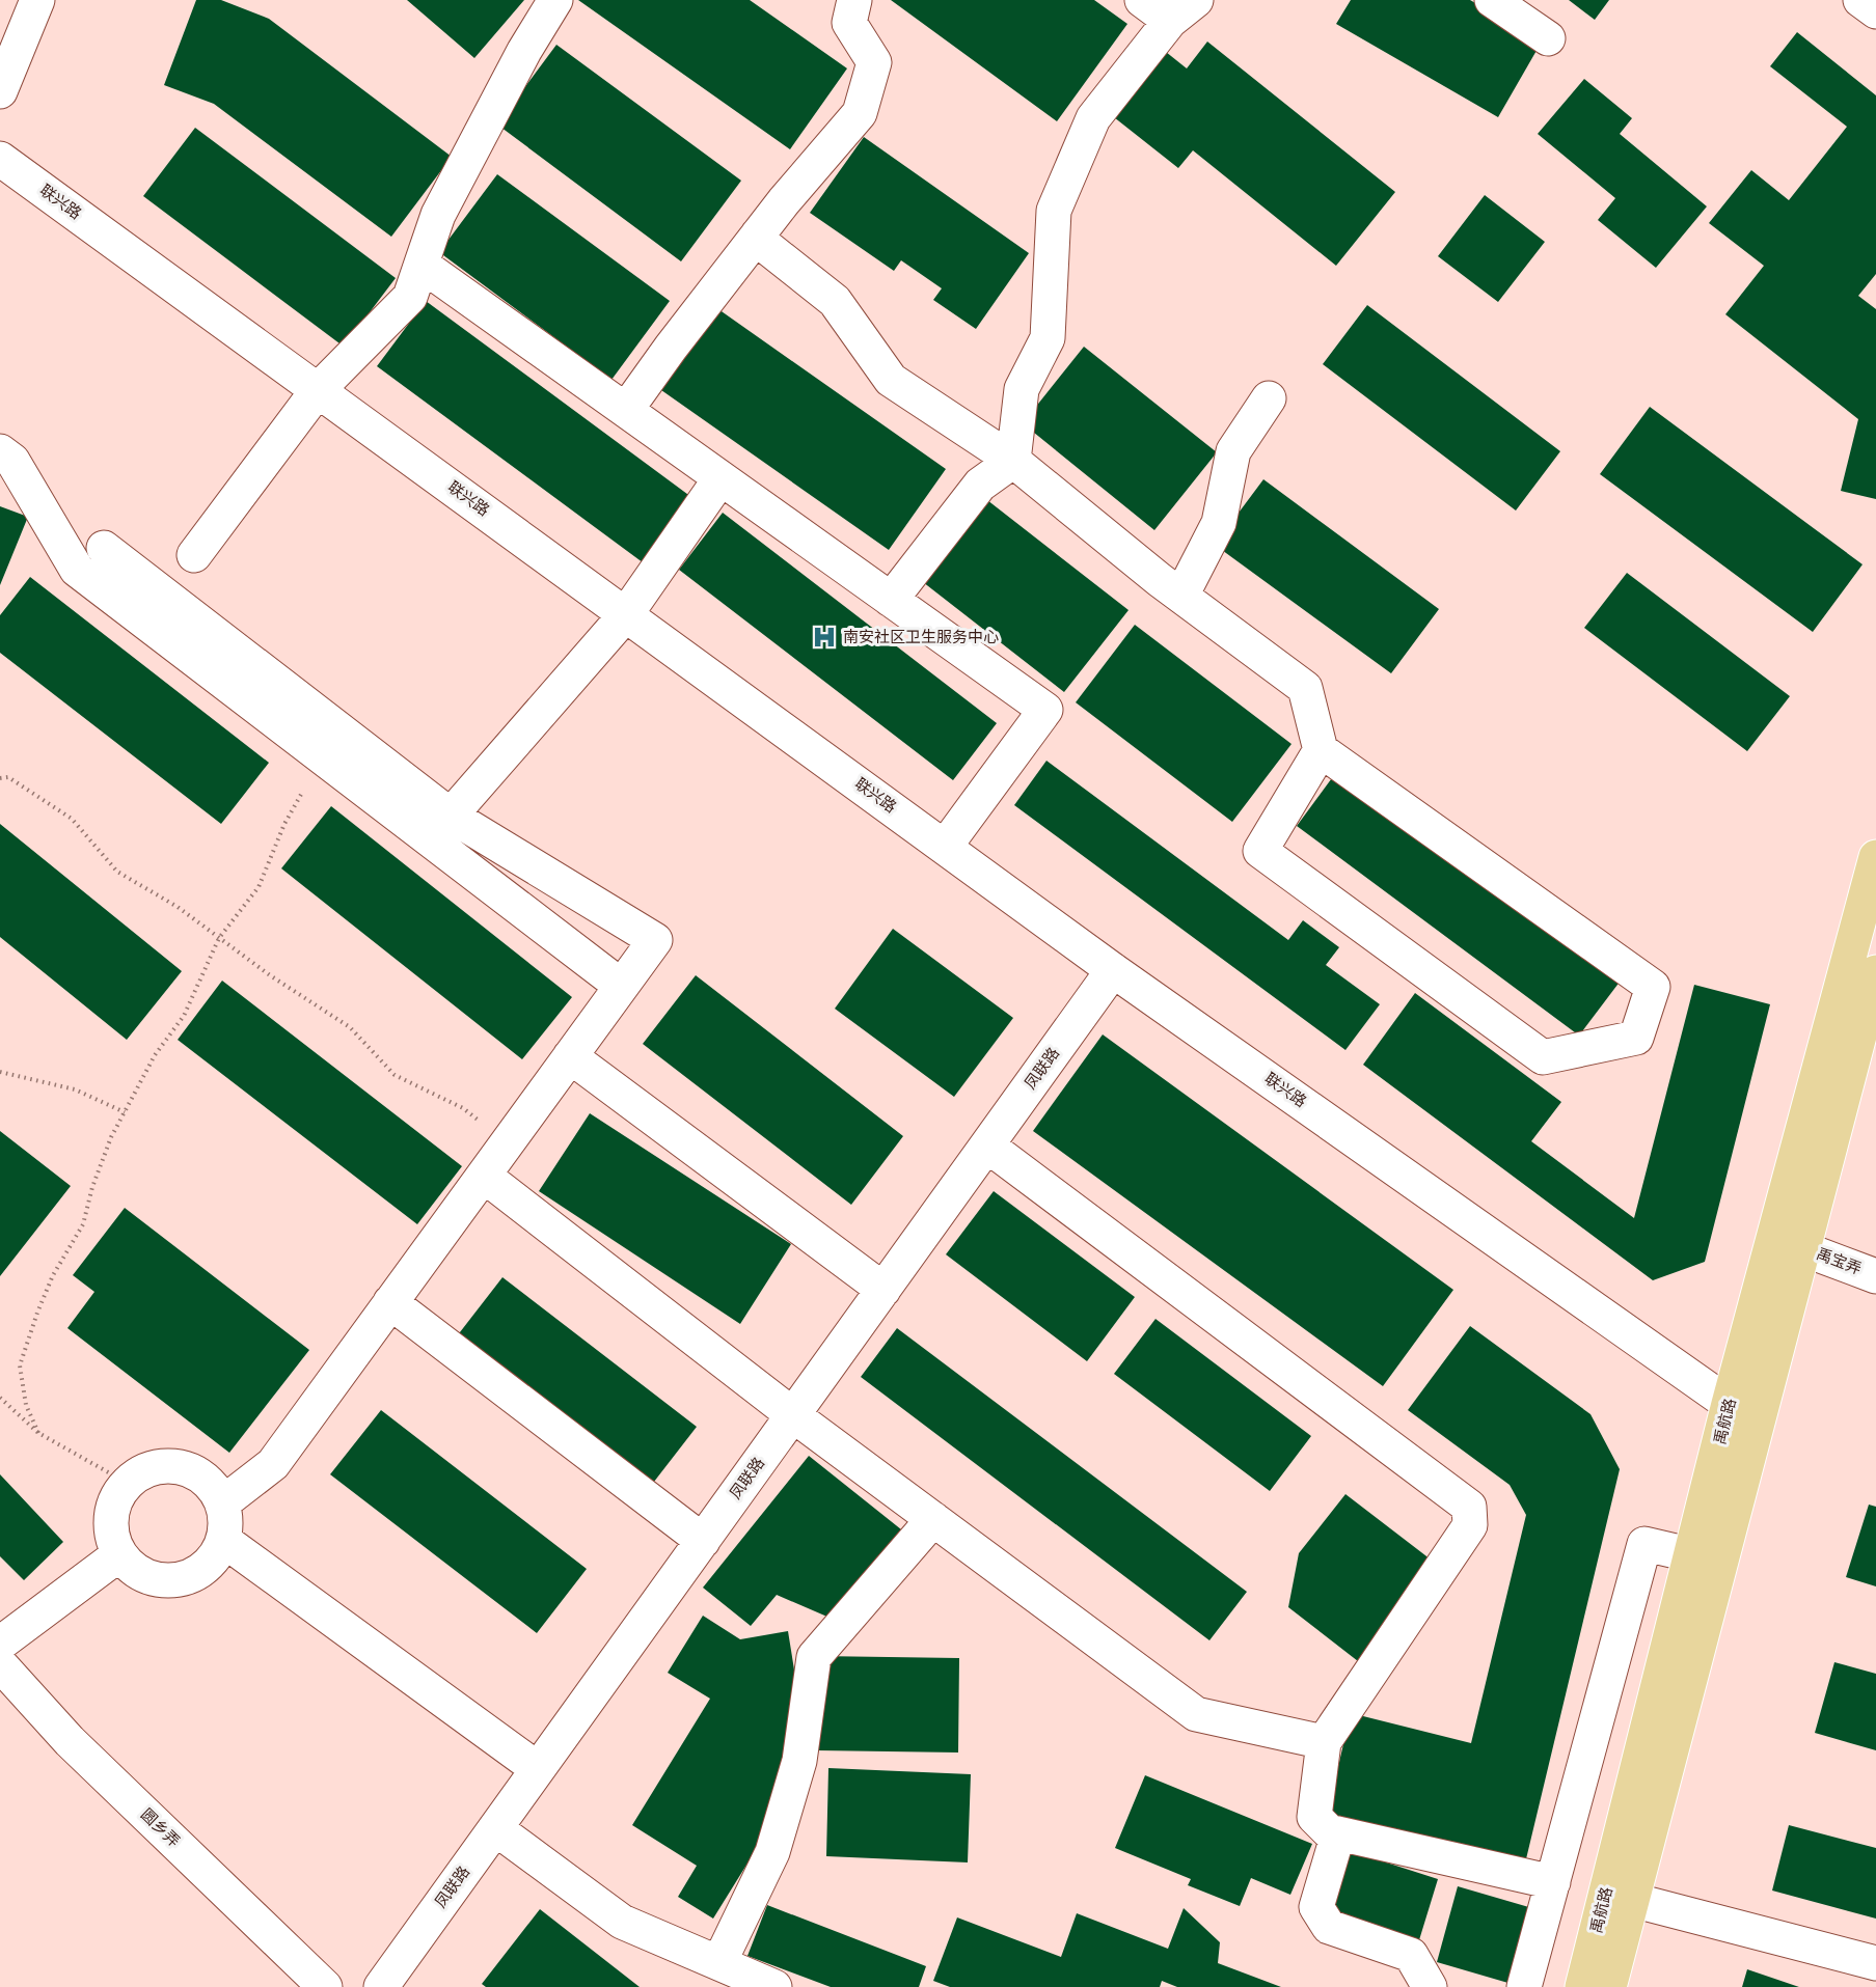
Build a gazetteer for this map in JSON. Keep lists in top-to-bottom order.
{
  "streets": {
    "main road": ["禹航路"],
    "street": [
      "联兴路",
      "凤联路",
      "禹宝弄",
      "圆乡弄"
    ]
  },
  "crossings": [
    ["联兴路", "凤联路"],
    ["联兴路", "禹航路"],
    ["禹宝弄", "禹航路"]
  ],
  "places": {
    "hospital": ["南安社区卫生服务中心"]
  }
}
